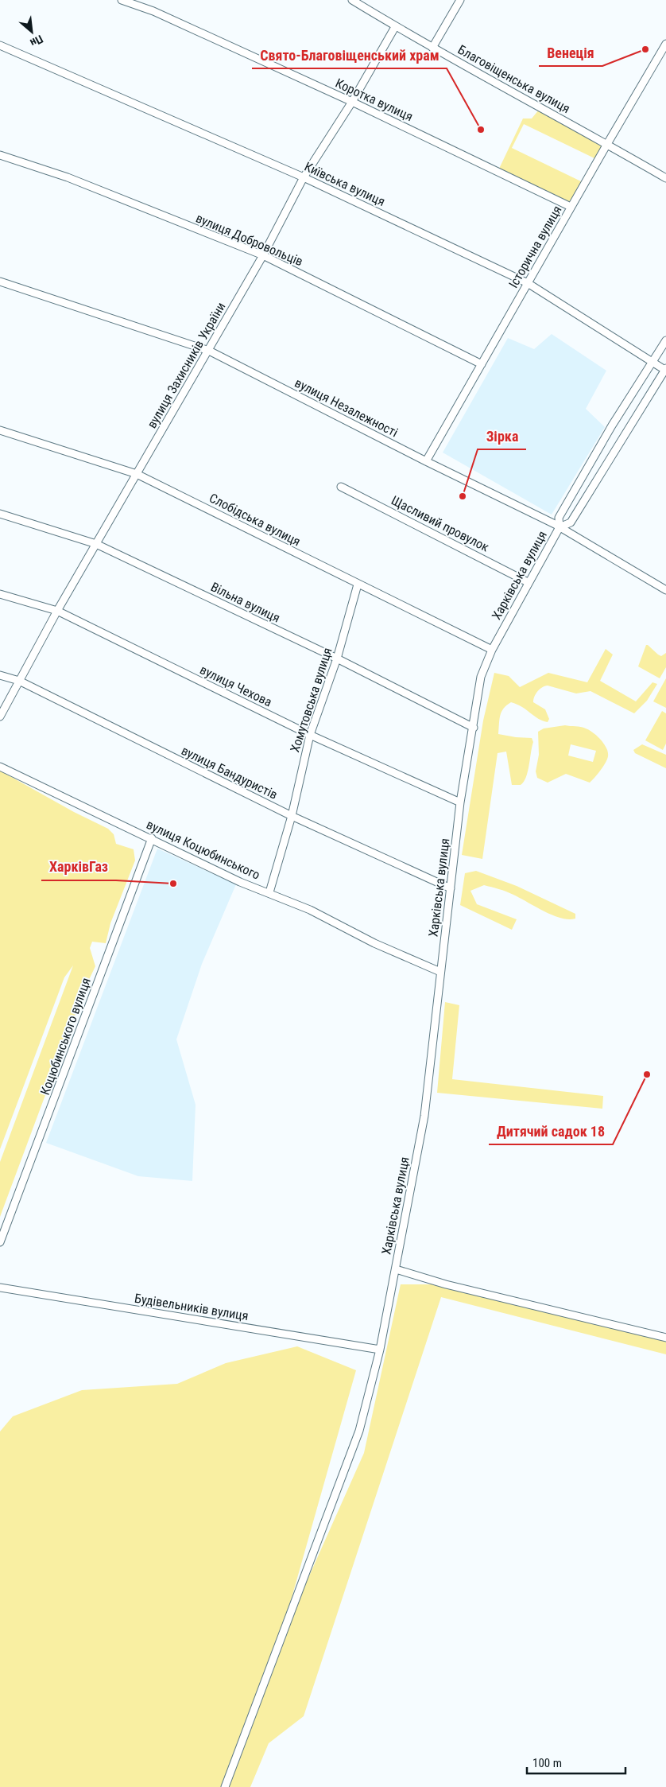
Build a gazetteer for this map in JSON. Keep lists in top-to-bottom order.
{
  "streets": {
    "street": [
      "Благовіщенська вулиця",
      "Коротка вулиця",
      "Київська вулиця",
      "вулиця Добровольців",
      "Історична вулиця",
      "вулиця Захисників України",
      "вулиця Незалежності",
      "Слобідська вулиця",
      "Щасливий провулок",
      "Харківська вулиця",
      "Вільна вулиця",
      "вулиця Чехова",
      "Хомутовська вулиця",
      "вулиця Бандуристів",
      "вулиця Коцюбинського",
      "Коцюбинського вулиця",
      "Будівельників вулиця"
    ]
  },
  "crossings": [
    ["Благовіщенська вулиця", "Історична вулиця"],
    ["Благовіщенська вулиця", "вулиця Захисників України"],
    ["Коротка вулиця", "Історична вулиця"],
    ["Коротка вулиця", "вулиця Захисників України"],
    ["Київська вулиця", "Історична вулиця"],
    ["Київська вулиця", "вулиця Захисників України"],
    ["Київська вулиця", "Харківська вулиця"],
    ["вулиця Добровольців", "Історична вулиця"],
    ["вулиця Добровольців", "вулиця Захисників України"],
    ["Історична вулиця", "вулиця Незалежності"],
    ["вулиця Захисників України", "вулиця Незалежності"],
    ["вулиця Захисників України", "Слобідська вулиця"],
    ["вулиця Захисників України", "Вільна вулиця"],
    ["вулиця Захисників України", "вулиця Чехова"],
    ["вулиця Захисників України", "вулиця Бандуристів"],
    ["вулиця Незалежності", "Харківська вулиця"],
    ["Слобідська вулиця", "Харківська вулиця"],
    ["Слобідська вулиця", "Хомутовська вулиця"],
    ["Щасливий провулок", "Харківська вулиця"],
    ["Харківська вулиця", "Вільна вулиця"],
    ["Харківська вулиця", "вулиця Чехова"],
    ["Харківська вулиця", "вулиця Бандуристів"],
    ["Харківська вулиця", "вулиця Коцюбинського"],
    ["Харківська вулиця", "Будівельників вулиця"],
    ["Вільна вулиця", "Хомутовська вулиця"],
    ["вулиця Чехова", "Хомутовська вулиця"],
    ["Хомутовська вулиця", "вулиця Бандуристів"],
    ["Хомутовська вулиця", "вулиця Коцюбинського"],
    ["вулиця Коцюбинського", "Коцюбинського вулиця"]
  ],
  "places": [
    "Венеція",
    "Свято-Благовіщенський храм",
    "Зірка",
    "ХарківГаз",
    "Дитячий садок 18"
  ],
  "scale_bar": "100 m",
  "north": "bottom right"
}
